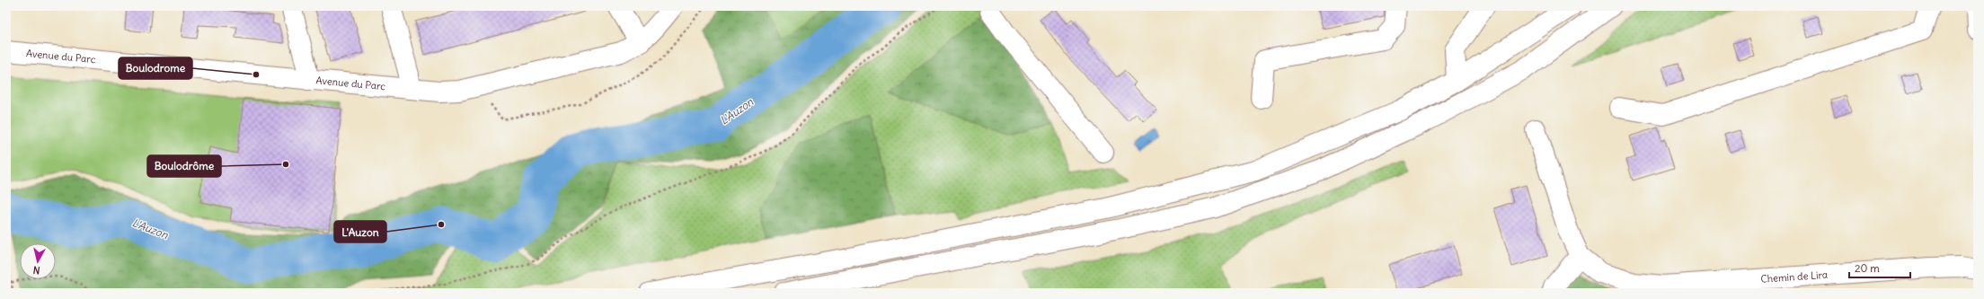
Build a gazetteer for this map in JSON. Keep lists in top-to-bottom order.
{
  "streets": {
    "main road": ["Avenue du Parc", "Chemin de Lira"]
  },
  "water": ["L'Auzon"],
  "places": ["Boulodrome", "Boulodrôme", "L'Auzon"],
  "scale_bar": "20 m",
  "north": "bottom"
}
